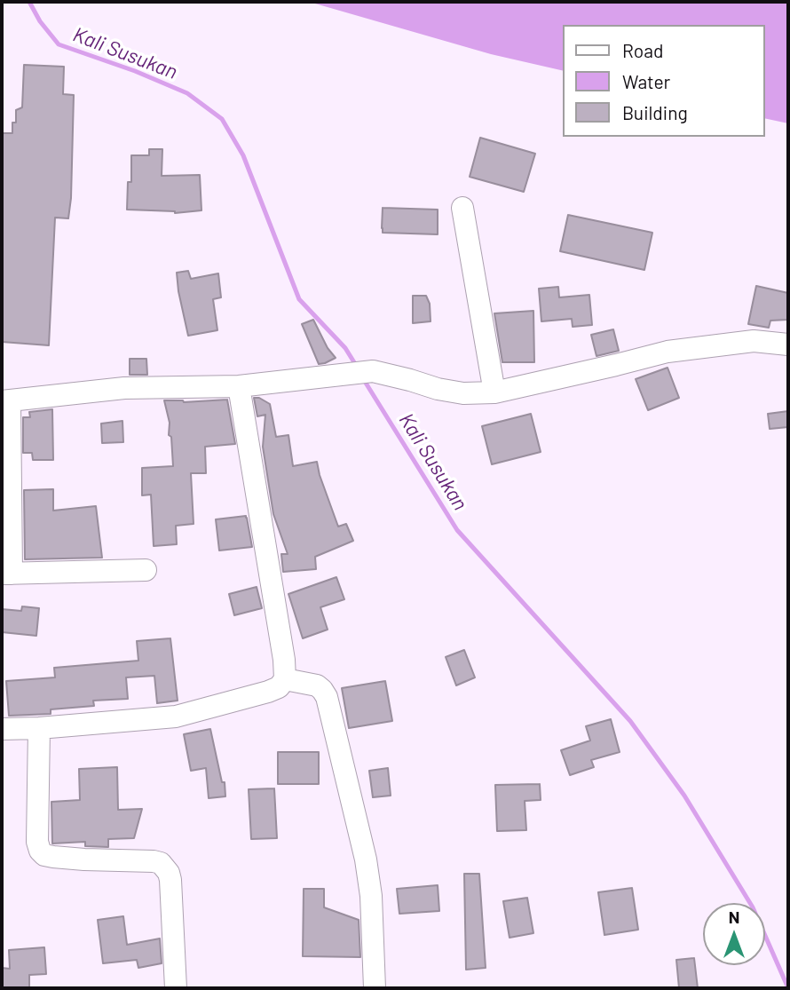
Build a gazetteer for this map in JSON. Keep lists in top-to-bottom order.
{
  "water": ["Kali Susukan"],
  "legend": ["Road", "Water", "Building"],
  "north": "top"
}
